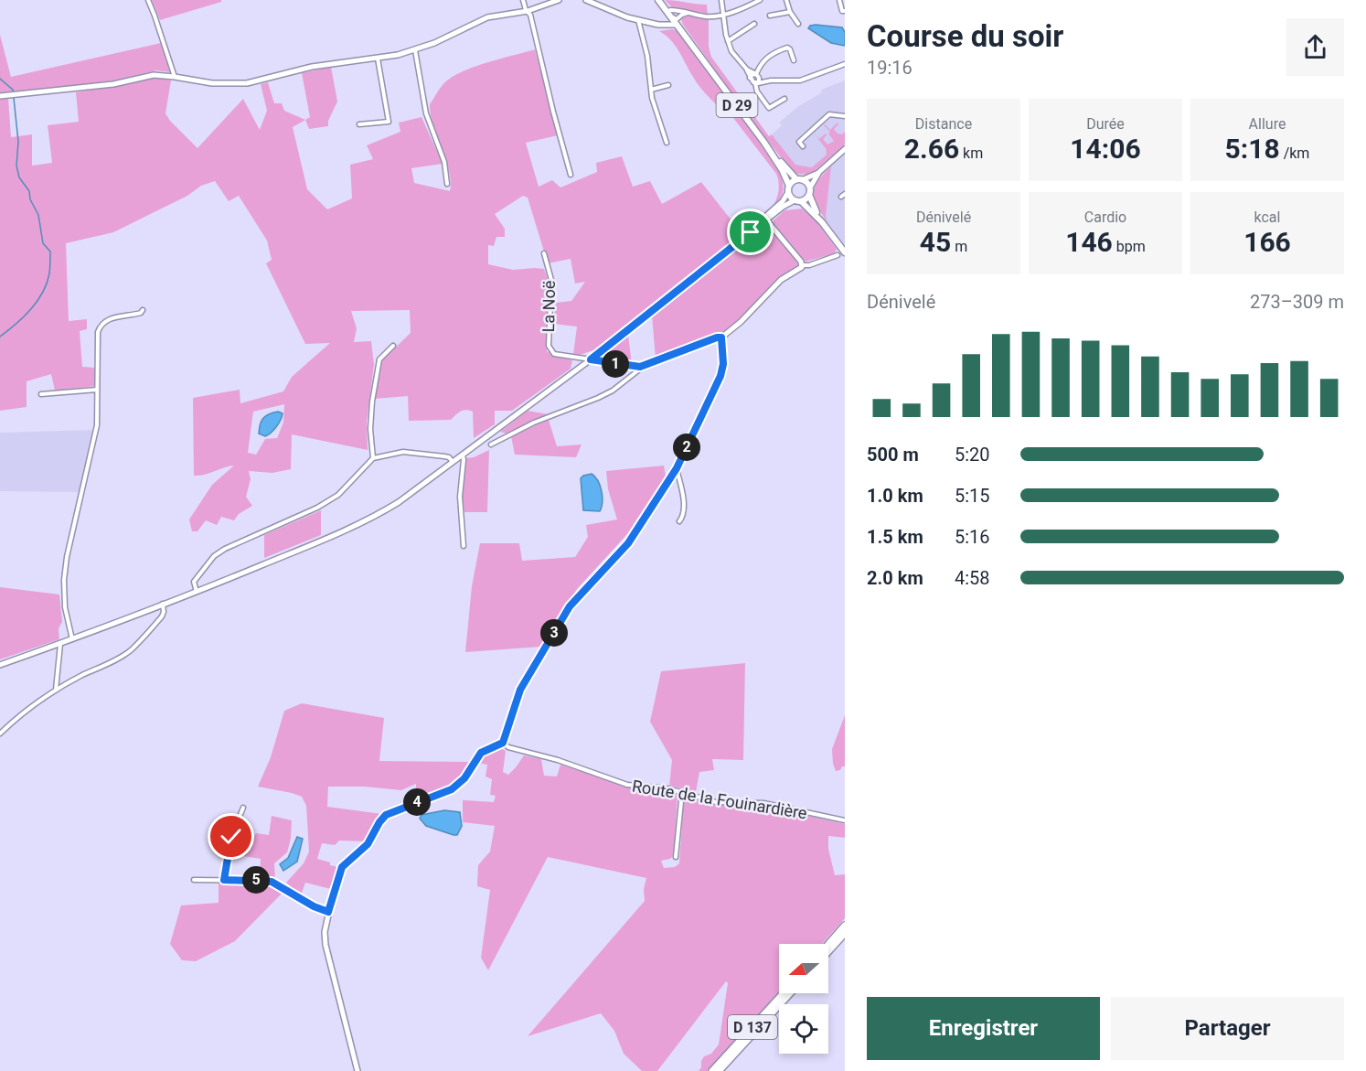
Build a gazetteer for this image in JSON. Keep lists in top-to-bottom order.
{
  "streets": {
    "highway": ["D 137"],
    "main road": ["D 29"],
    "street": ["La Noë", "Route de la Fouinardière"]
  },
  "north": "left",
  "page": {
    "heading": ["Course du soir", "19:16"],
    "stats": [
      ["Distance", "2.66 km"],
      ["Durée", "14:06"],
      ["Allure", "5:18 /km"],
      ["Dénivelé", "45 m"],
      ["Cardio", "146 bpm"],
      ["kcal", "166"]
    ],
    "chart": ["Dénivelé", "273–309 m"],
    "pins": [
      "1",
      "2",
      "3",
      "4",
      "5"
    ],
    "list": [
      {
        "name": "500 m",
        "note": "5:20"
      },
      {
        "name": "1.0 km",
        "note": "5:15"
      },
      {
        "name": "1.5 km",
        "note": "5:16"
      },
      {
        "name": "2.0 km",
        "note": "4:58"
      }
    ],
    "buttons": ["Enregistrer", "Partager"]
  }
}
